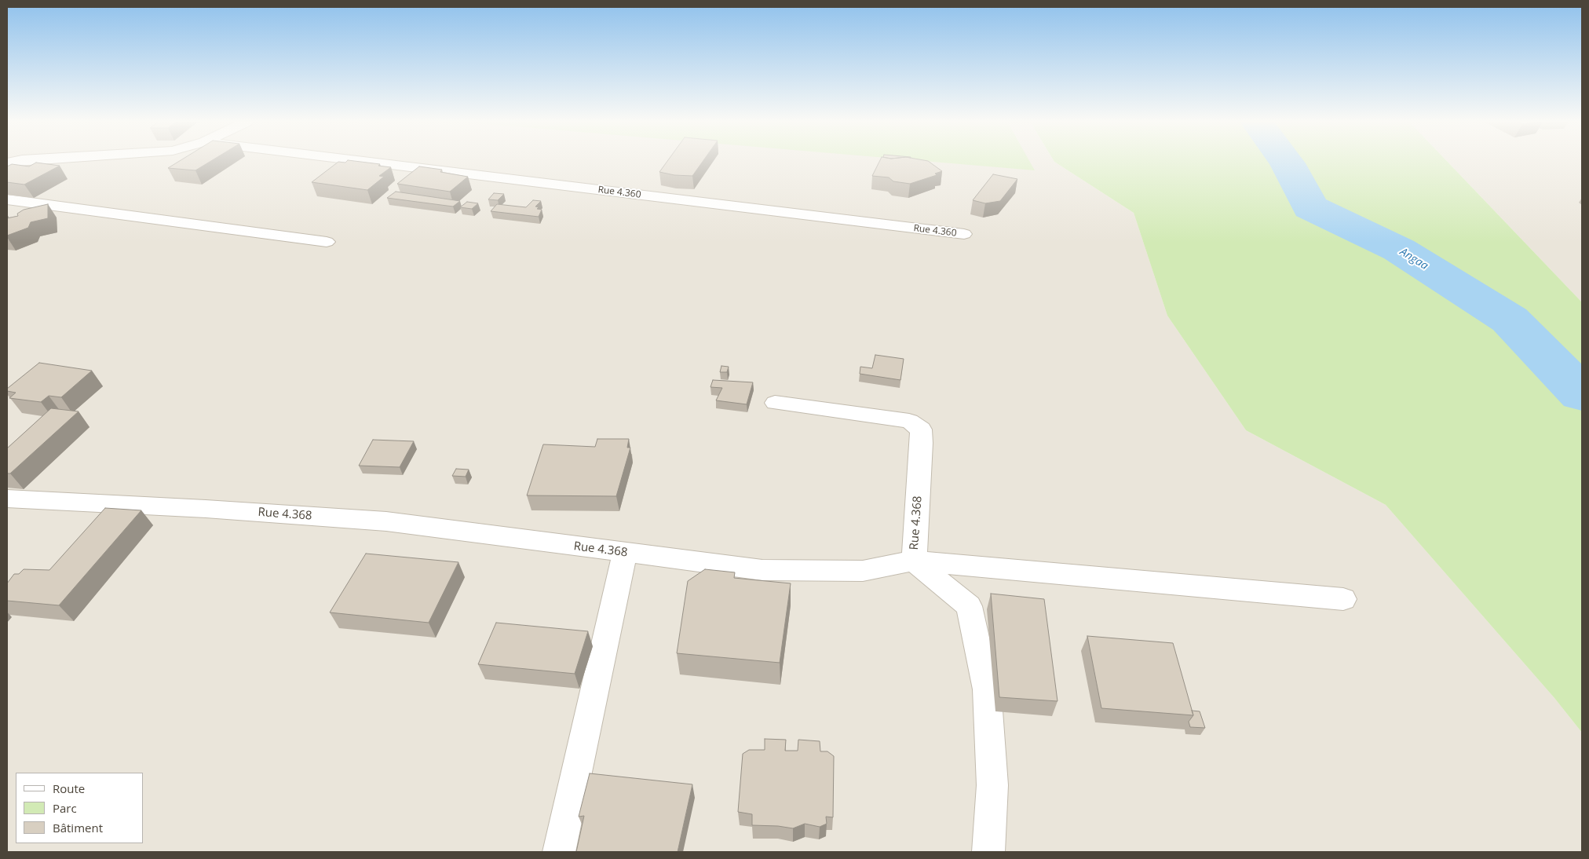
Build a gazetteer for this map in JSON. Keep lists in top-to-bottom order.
{
  "streets": {
    "street": ["Rue 4.360", "Rue 4.368"]
  },
  "water": ["Angaa"],
  "legend": ["Route", "Parc", "Bâtiment"]
}
